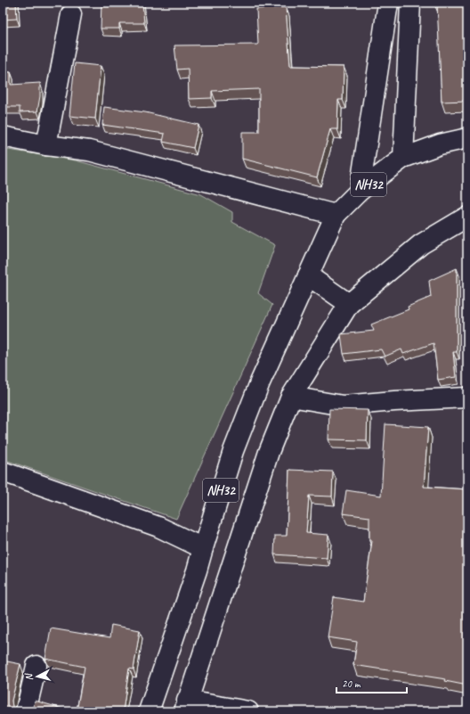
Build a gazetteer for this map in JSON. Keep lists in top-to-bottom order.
{
  "streets": {
    "main road": ["NH32"]
  },
  "scale_bar": "20 m",
  "north": "left"
}
